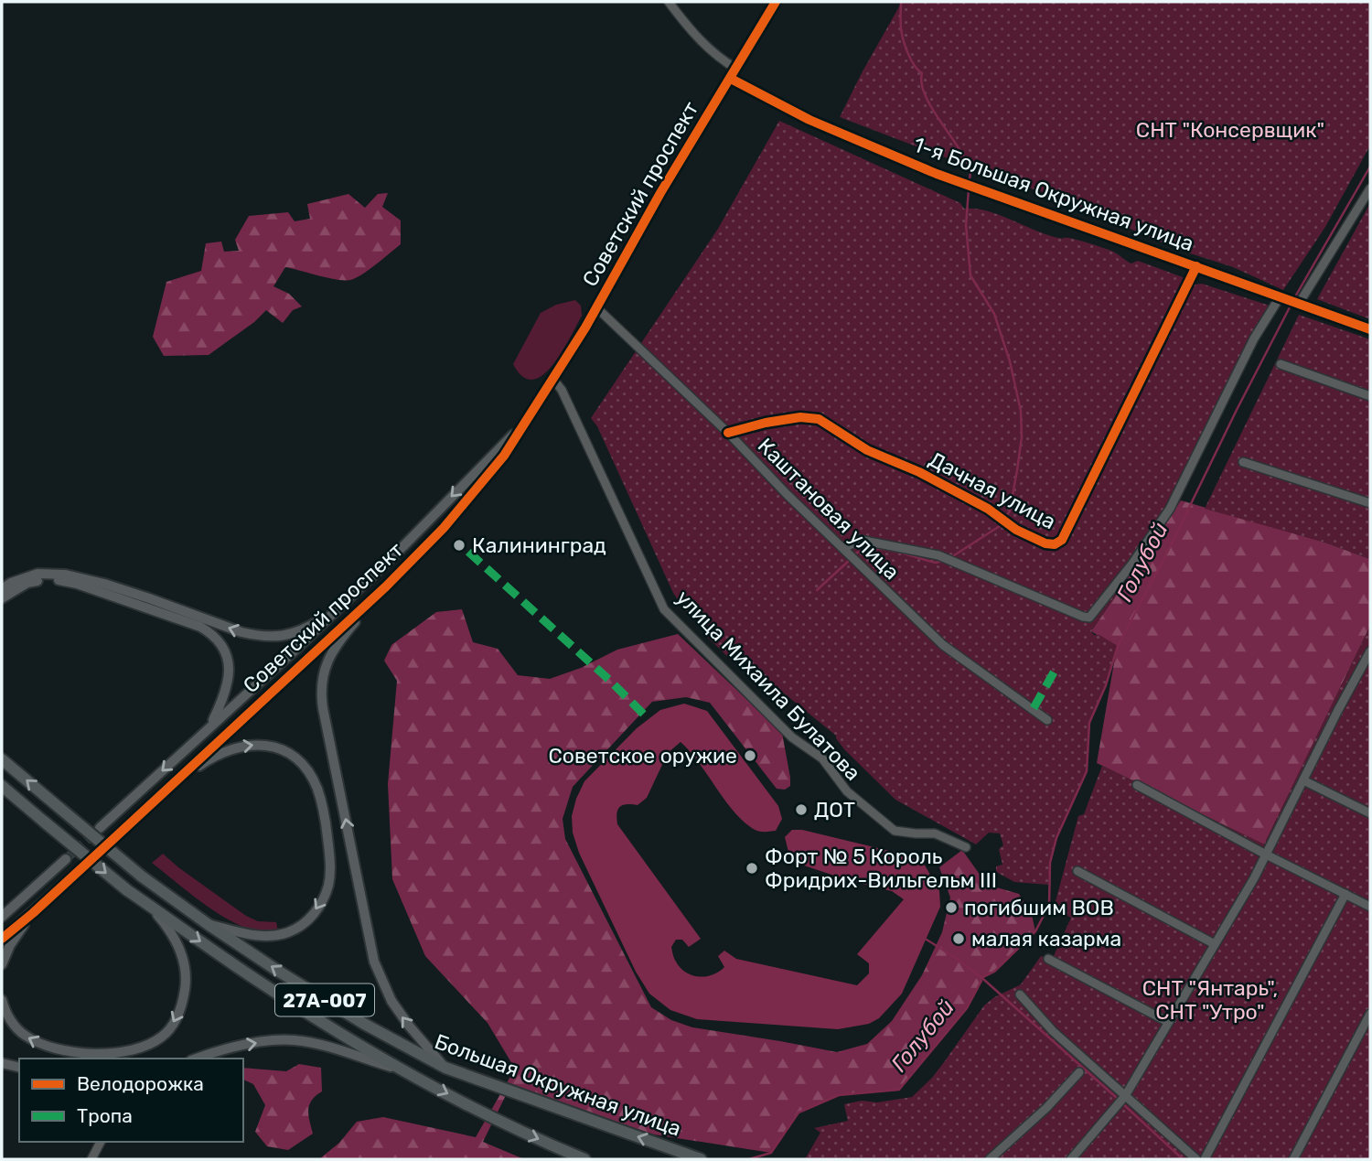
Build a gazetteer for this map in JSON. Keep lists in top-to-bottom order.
{
  "streets": {
    "highway": ["27А-007", "Большая Окружная улица"],
    "main road": ["Советский проспект"],
    "street": [
      "1-я Большая Окружная улица",
      "Дачная улица",
      "Каштановая улица",
      "улица Михаила Булатова"
    ]
  },
  "crossings": [
    ["Советский проспект", "1-я Большая Окружная улица"],
    ["Советский проспект", "Каштановая улица"],
    ["Советский проспект", "улица Михаила Булатова"],
    ["1-я Большая Окружная улица", "Дачная улица"],
    ["Дачная улица", "Каштановая улица"],
    ["27А-007", "Большая Окружная улица"]
  ],
  "water": ["Голубой"],
  "parks": ["СНТ \"Консервщик\"", "СНТ \"Янтарь\", СНТ \"Утро\""],
  "places": [
    "Калининград",
    "Советское оружие",
    "ДОТ",
    "Форт № 5 Король Фридрих-Вильгельм III",
    "погибшим ВОВ",
    "малая казарма"
  ],
  "legend": ["Велодорожка", "Тропа"]
}
